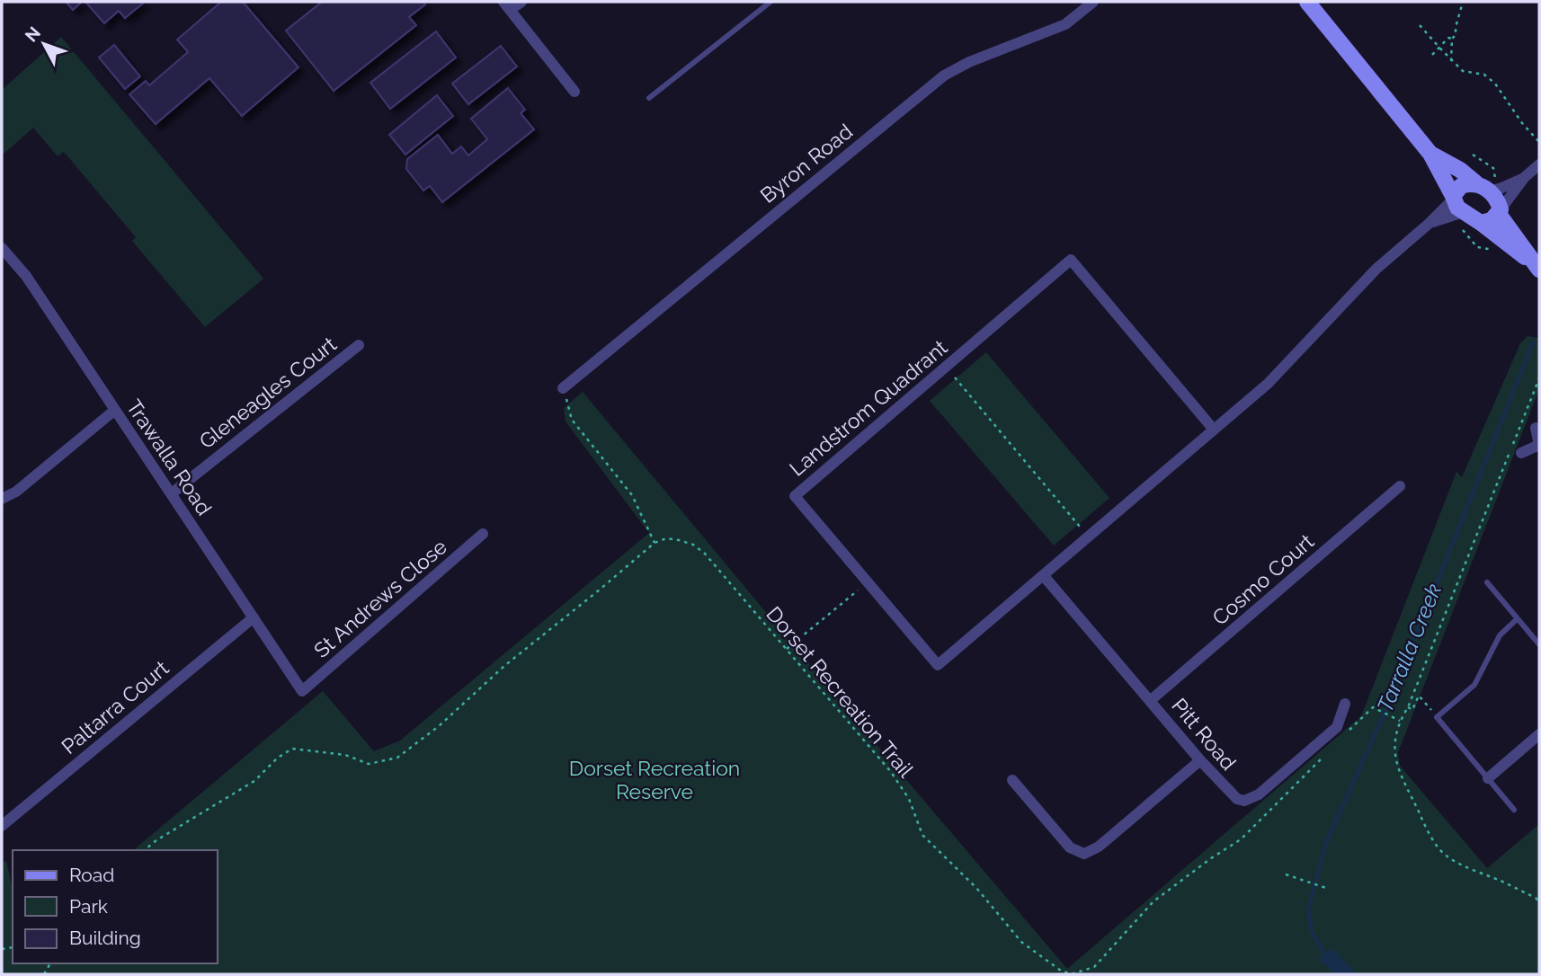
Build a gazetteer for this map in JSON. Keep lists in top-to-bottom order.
{
  "streets": {
    "street": [
      "Byron Road",
      "Gleneagles Court",
      "Landstrom Quadrant",
      "Trawalla Road",
      "Cosmo Court",
      "St Andrews Close",
      "Paltarra Court",
      "Pitt Road"
    ],
    "path": ["Dorset Recreation Trail"]
  },
  "crossings": [
    ["Gleneagles Court", "Trawalla Road"],
    ["Landstrom Quadrant", "Pitt Road"],
    ["Trawalla Road", "St Andrews Close"],
    ["Trawalla Road", "Paltarra Court"],
    ["Cosmo Court", "Pitt Road"]
  ],
  "water": ["Tarralla Creek"],
  "parks": ["Dorset Recreation Reserve"],
  "legend": ["Road", "Park", "Building"],
  "north": "top left"
}
